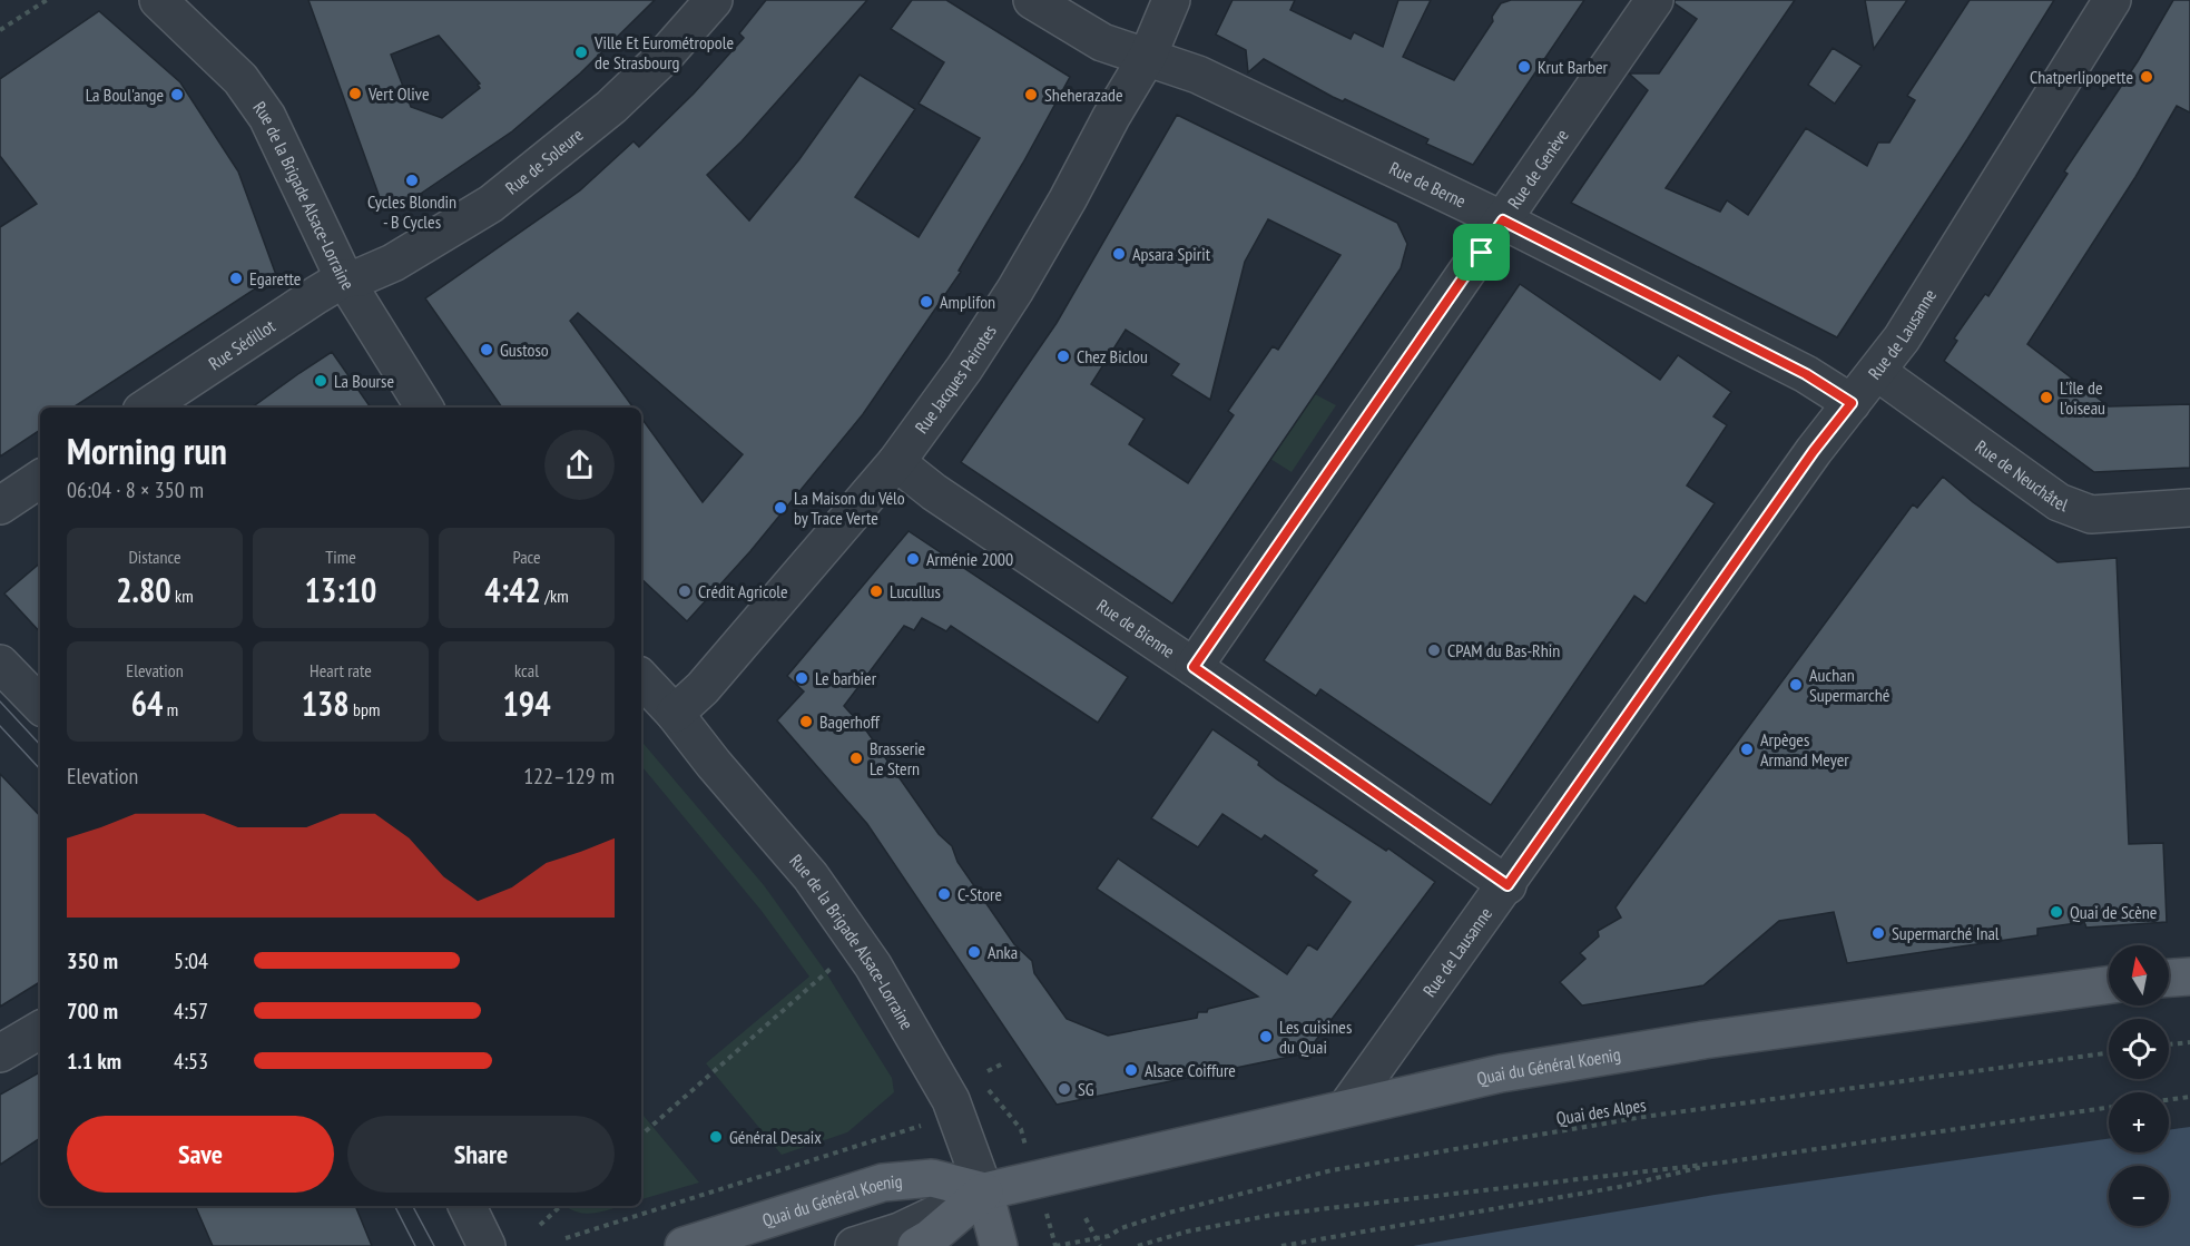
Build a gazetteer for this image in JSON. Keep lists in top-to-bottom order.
{
  "streets": {
    "main road": ["Rue de la Brigade Alsace-Lorraine", "Quai du Général Koenig"],
    "street": [
      "Rue de Soleure",
      "Rue de Genève",
      "Rue de Berne",
      "Rue de Lausanne",
      "Rue Sédillot",
      "Rue Jacques Peirotes",
      "Rue de Neuchâtel",
      "Rue de Bienne"
    ],
    "path": ["Quai des Alpes"]
  },
  "crossings": [
    ["Rue de Soleure", "Rue de la Brigade Alsace-Lorraine"],
    ["Rue de Soleure", "Rue Sédillot"],
    ["Rue de Genève", "Rue de Berne"],
    ["Rue de Genève", "Rue de Bienne"],
    ["Rue de Berne", "Rue de Lausanne"],
    ["Rue de Berne", "Rue Jacques Peirotes"],
    ["Rue de la Brigade Alsace-Lorraine", "Rue Sédillot"],
    ["Rue de la Brigade Alsace-Lorraine", "Rue Jacques Peirotes"],
    ["Rue de la Brigade Alsace-Lorraine", "Quai du Général Koenig"],
    ["Rue de Lausanne", "Rue de Neuchâtel"],
    ["Rue de Lausanne", "Rue de Bienne"],
    ["Rue de Lausanne", "Quai du Général Koenig"],
    ["Rue Jacques Peirotes", "Rue de Bienne"]
  ],
  "places": [
    "Ville Et Eurométropole de Strasbourg",
    "Krut Barber",
    "Chatperlipopette",
    "Vert Olive",
    "La Boul'ange",
    "Sheherazade",
    "Cycles Blondin - B Cycles",
    "Apsara Spirit",
    "Egarette",
    "Amplifon",
    "Gustoso",
    "Chez Biclou",
    "La Bourse",
    "L'île de l'oiseau",
    "La Maison du Vélo by Trace Verte",
    "Arménie 2000",
    "Crédit Agricole",
    "Lucullus",
    "CPAM du Bas-Rhin",
    "Le barbier",
    "Auchan Supermarché",
    "Bagerhoff",
    "Arpèges Armand Meyer",
    "Brasserie Le Stern",
    "C-Store",
    "Quai de Scène",
    "Supermarché Inal",
    "Anka",
    "Les cuisines du Quai",
    "Alsace Coiffure",
    "SG",
    "Général Desaix"
  ],
  "north": "top",
  "page": {
    "heading": ["Morning run", "06:04 · 8 × 350 m"],
    "stats": [
      ["Distance", "2.80 km"],
      ["Time", "13:10"],
      ["Pace", "4:42 /km"],
      ["Elevation", "64 m"],
      ["Heart rate", "138 bpm"],
      ["kcal", "194"]
    ],
    "chart": ["Elevation", "122–129 m"],
    "list": [
      {
        "name": "350 m",
        "note": "5:04"
      },
      {
        "name": "700 m",
        "note": "4:57"
      },
      {
        "name": "1.1 km",
        "note": "4:53"
      }
    ],
    "map_buttons": ["+", "−"],
    "buttons": ["Save", "Share"]
  }
}
